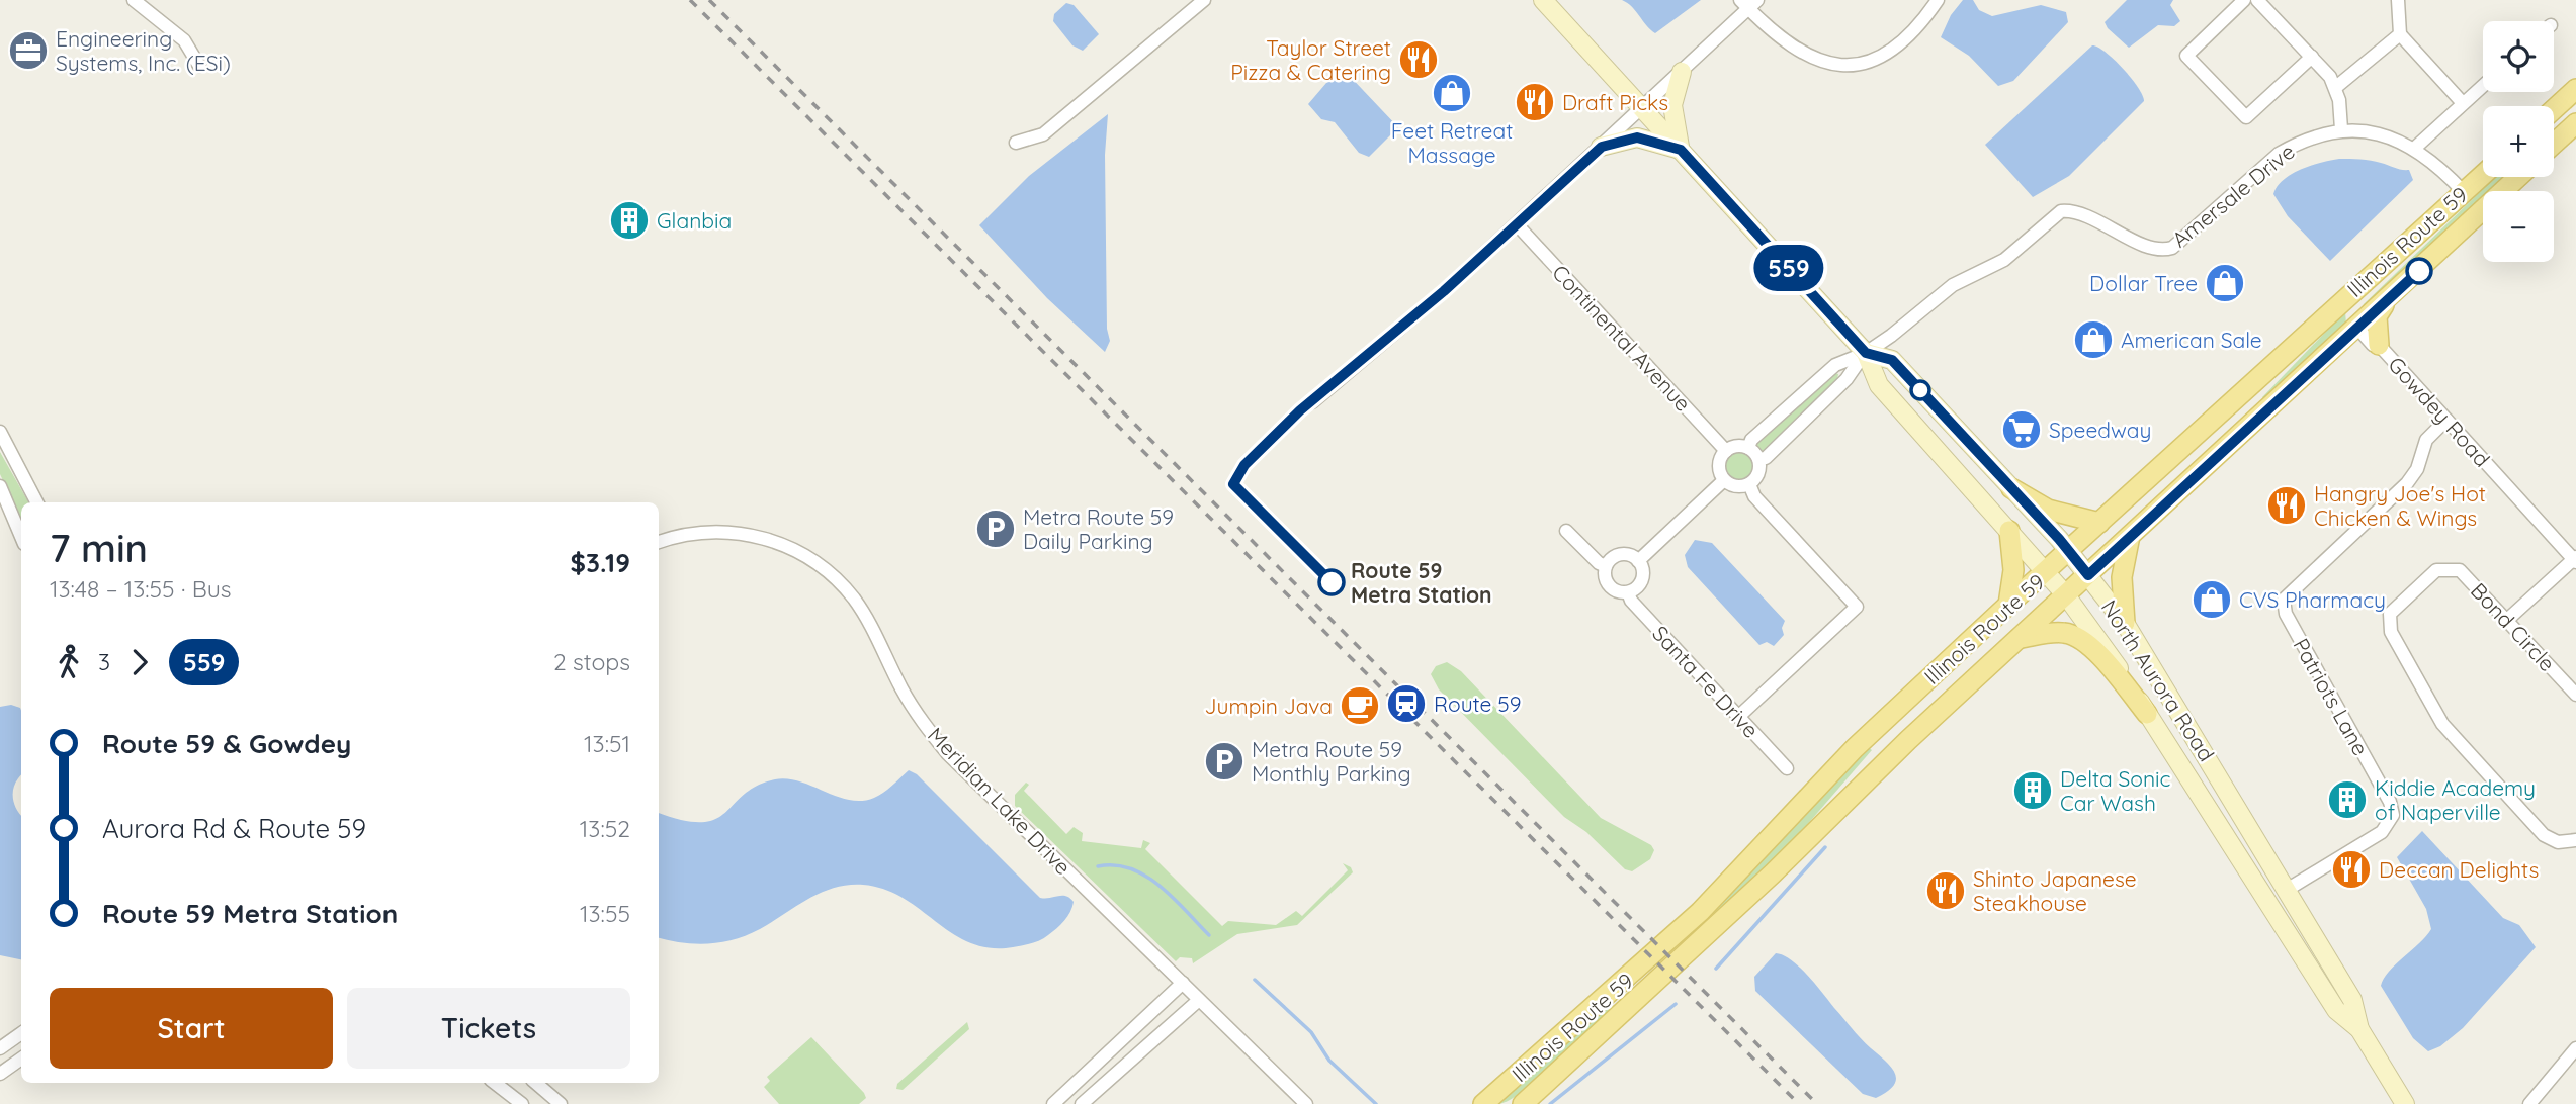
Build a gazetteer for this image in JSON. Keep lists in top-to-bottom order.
{
  "streets": {
    "main road": ["Illinois Route 59", "North Aurora Road"],
    "street": [
      "Amersale Drive",
      "Continental Avenue",
      "Gowdey Road",
      "Bond Circle",
      "Santa Fe Drive",
      "Patriots Lane",
      "Meridian Lake Drive"
    ]
  },
  "crossings": [
    ["Amersale Drive", "Illinois Route 59"],
    ["Amersale Drive", "North Aurora Road"],
    ["Illinois Route 59", "Gowdey Road"],
    ["Illinois Route 59", "North Aurora Road"],
    ["Gowdey Road", "Patriots Lane"],
    ["North Aurora Road", "Patriots Lane"]
  ],
  "places": {
    "office": ["Engineering Systems, Inc. (ESi)"],
    "restaurant": [
      "Taylor Street Pizza & Catering",
      "Draft Picks",
      "Hangry Joe's Hot Chicken & Wings",
      "Deccan Delights",
      "Shinto Japanese Steakhouse"
    ],
    "shop": [
      "Feet Retreat Massage",
      "Dollar Tree",
      "American Sale",
      "CVS Pharmacy"
    ],
    "building": ["Glanbia", "Delta Sonic Car Wash", "Kiddie Academy of Naperville"],
    "supermarket": ["Speedway"],
    "parking": ["Metra Route 59 Daily Parking", "Metra Route 59 Monthly Parking"],
    "other": ["Route 59 Metra Station"],
    "station": ["Route 59"],
    "cafe": ["Jumpin Java"]
  },
  "lines": ["bus line 559"],
  "page": {
    "on_map": "559",
    "map_buttons": ["+", "−"],
    "heading": ["7 min", "13:48 – 13:55 · Bus", "$3.19"],
    "legs": ["3", "559", "2 stops"],
    "list": [
      {
        "name": "Route 59 & Gowdey",
        "value": "13:51"
      },
      {
        "name": "Aurora Rd & Route 59",
        "value": "13:52"
      },
      {
        "name": "Route 59 Metra Station",
        "value": "13:55"
      }
    ],
    "buttons": ["Start", "Tickets"]
  }
}
